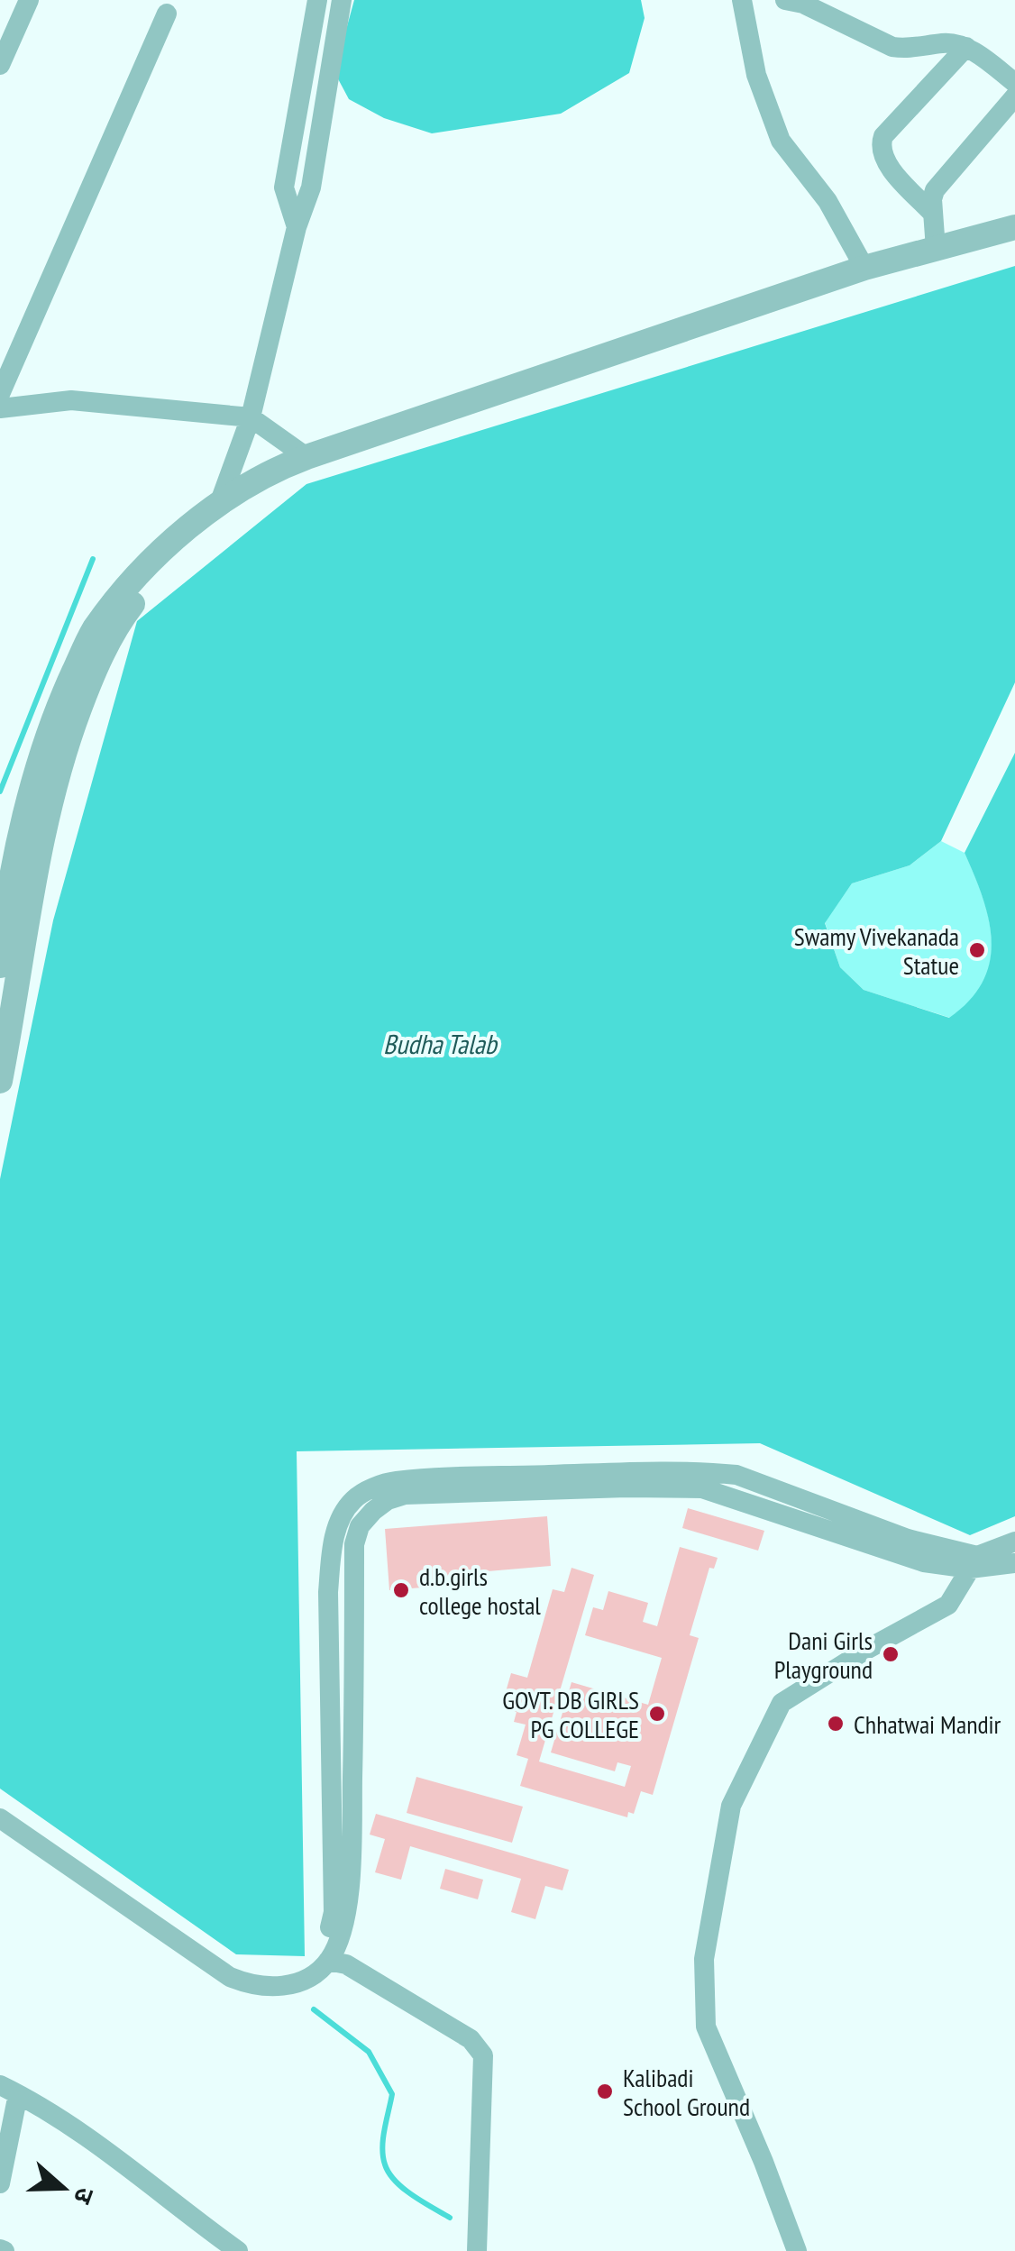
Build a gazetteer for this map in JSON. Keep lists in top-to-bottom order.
{
  "water": ["Budha Talab"],
  "places": [
    "Swamy Vivekanada Statue",
    "d.b.girls college hostal",
    "Dani Girls Playground",
    "GOVT. DB GIRLS PG COLLEGE",
    "Chhatwai Mandir",
    "Kalibadi School Ground"
  ],
  "north": "right"
}
